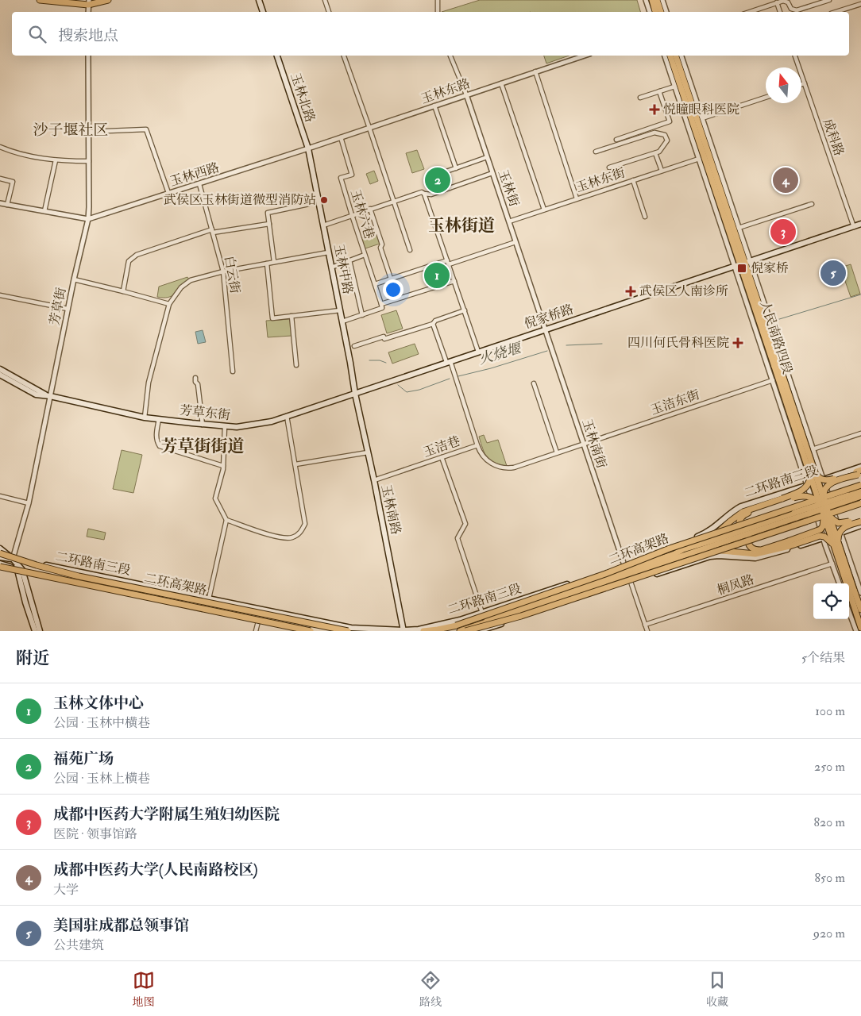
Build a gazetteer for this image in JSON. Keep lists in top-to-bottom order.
{
  "streets": {
    "main road": [
      "玉林北路",
      "玉林中路",
      "倪家桥路",
      "人民南路四段",
      "芳草东街",
      "二环路南三段",
      "玉林南路",
      "二环高架路"
    ],
    "street": [
      "玉林东路",
      "成科路",
      "玉林西路",
      "玉林东街",
      "玉林街",
      "玉林六巷",
      "白云街",
      "芳草街",
      "玉洁东街",
      "玉林南街",
      "玉洁巷",
      "桐凤路"
    ]
  },
  "crossings": [
    ["玉林东路", "玉林北路"],
    ["玉林东路", "玉林西路"],
    ["玉林东路", "玉林街"],
    ["玉林东路", "玉林六巷"],
    ["玉林东路", "玉林中路"],
    ["玉林北路", "玉林西路"],
    ["玉林北路", "玉林中路"],
    ["成科路", "倪家桥路"],
    ["玉林西路", "玉林中路"],
    ["玉林西路", "白云街"],
    ["玉林西路", "芳草街"],
    ["玉林东街", "玉林街"],
    ["玉林东街", "人民南路四段"],
    ["玉林街", "倪家桥路"],
    ["玉林街", "玉林南街"],
    ["玉林中路", "倪家桥路"],
    ["玉林中路", "芳草东街"],
    ["玉林中路", "玉林南路"],
    ["芳草街", "芳草东街"],
    ["芳草街", "二环路南三段"],
    ["倪家桥路", "人民南路四段"],
    ["倪家桥路", "芳草东街"],
    ["倪家桥路", "玉林南街"],
    ["倪家桥路", "玉洁巷"],
    ["倪家桥路", "玉林南路"],
    ["人民南路四段", "玉洁东街"],
    ["人民南路四段", "二环路南三段"],
    ["人民南路四段", "桐凤路"],
    ["玉洁东街", "玉林南街"],
    ["玉洁东街", "玉洁巷"],
    ["芳草东街", "玉林南路"],
    ["玉林南街", "二环路南三段"],
    ["玉洁巷", "玉林南路"],
    ["二环路南三段", "玉林南路"],
    ["二环路南三段", "二环高架路"]
  ],
  "districts": ["沙子堰社区", "玉林街道", "芳草街街道"],
  "water": ["火烧堰"],
  "places": {
    "health": ["悦瞳眼科医院", "武侯区人南诊所", "四川何氏骨科医院"],
    "other": ["武侯区玉林街道微型消防站"],
    "transit": ["倪家桥"]
  },
  "north": "top",
  "page": {
    "search": "搜索地点",
    "pins": [
      "2",
      "4",
      "3",
      "5",
      "1"
    ],
    "heading": ["附近", "5个结果"],
    "list": [
      {
        "mark": "1",
        "name": "玉林文体中心",
        "note": "公园 · 玉林中横巷",
        "value": "100 m"
      },
      {
        "mark": "2",
        "name": "福苑广场",
        "note": "公园 · 玉林上横巷",
        "value": "250 m"
      },
      {
        "mark": "3",
        "name": "成都中医药大学附属生殖妇幼医院",
        "note": "医院 · 领事馆路",
        "value": "820 m"
      },
      {
        "mark": "4",
        "name": "成都中医药大学(人民南路校区)",
        "note": "大学",
        "value": "850 m"
      },
      {
        "mark": "5",
        "name": "美国驻成都总领事馆",
        "note": "公共建筑",
        "value": "920 m"
      }
    ],
    "nav": ["地图", "路线", "收藏"]
  }
}
